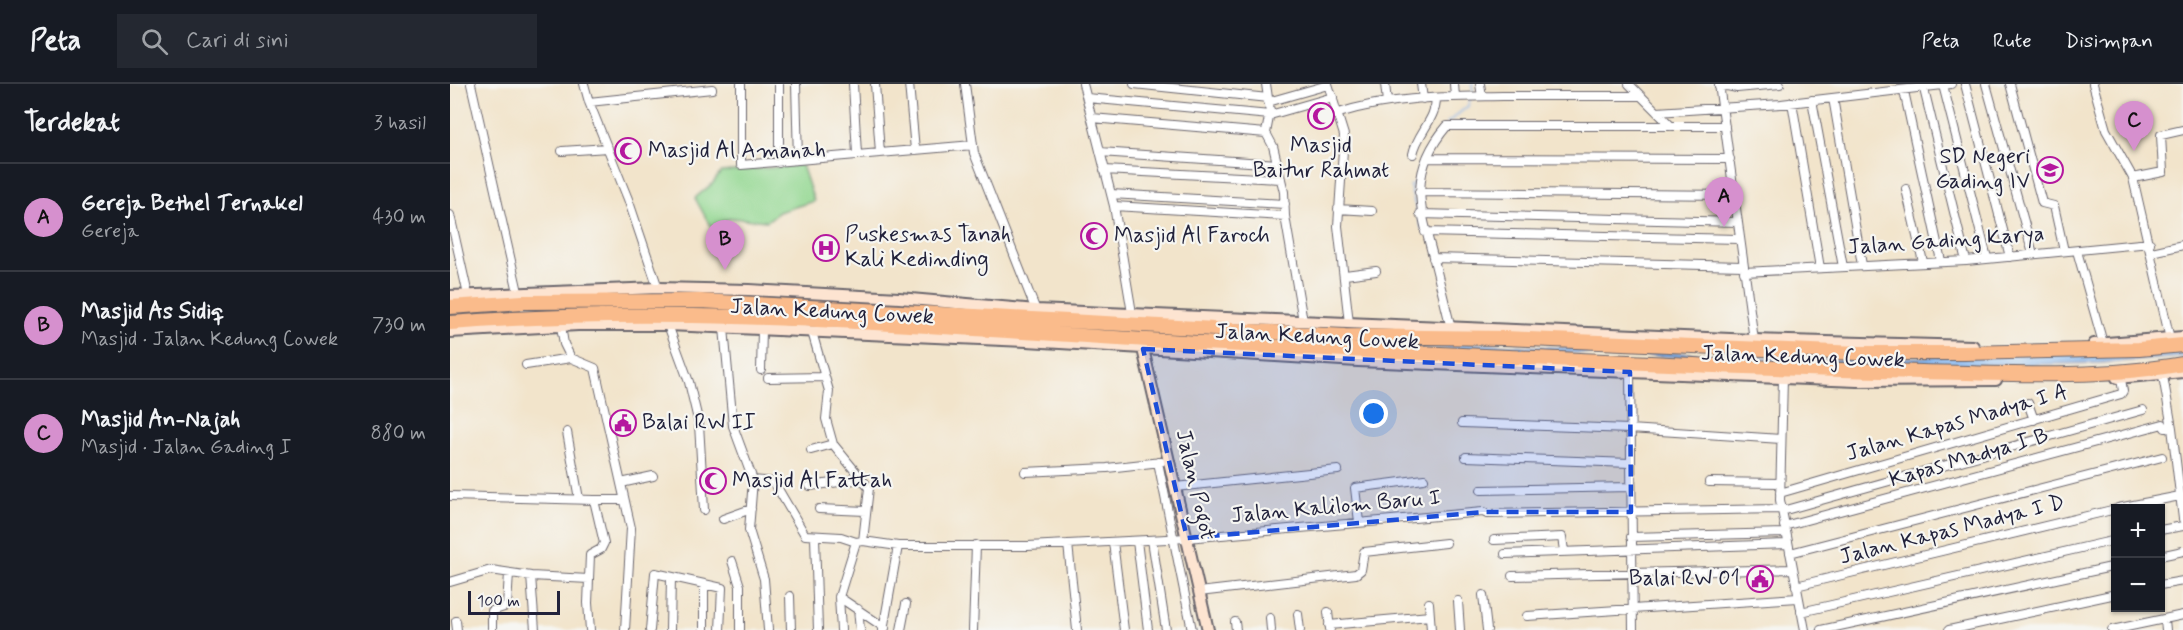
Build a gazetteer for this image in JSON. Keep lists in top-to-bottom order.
{
  "streets": {
    "highway": ["Jalan Kedung Cowek"],
    "main road": ["Jalan Pogot"],
    "street": [
      "Jalan Gading Karya",
      "Jalan Kapas Madya I A",
      "Kapas Madya I B",
      "Jalan Kalilom Baru I",
      "Jalan Kapas Madya I D"
    ]
  },
  "crossings": [
    ["Jalan Kedung Cowek", "Jalan Kapas Madya I A"],
    ["Jalan Kedung Cowek", "Jalan Pogot"],
    ["Jalan Pogot", "Jalan Kalilom Baru I"]
  ],
  "places": {
    "mosque": [
      "Masjid Baitur Rahmat",
      "Masjid Al Amanah",
      "Masjid Al Faroch",
      "Masjid Al Fattah"
    ],
    "school or university": ["SD Negeri Gading IV"],
    "hospital": ["Puskesmas Tanah Kali Kedinding"],
    "public building": ["Balai RW II", "Balai RW 01"]
  },
  "scale_bar": "100 m",
  "page": {
    "header": "Peta",
    "search": "Cari di sini",
    "nav": ["Peta", "Rute", "Disimpan"],
    "heading": ["Terdekat", "3 hasil"],
    "pins": ["C", "A", "B"],
    "list": [
      {
        "mark": "A",
        "name": "Gereja Bethel Ternakel",
        "note": "Gereja",
        "value": "430 m"
      },
      {
        "mark": "B",
        "name": "Masjid As Sidiq",
        "note": "Masjid · Jalan Kedung Cowek",
        "value": "730 m"
      },
      {
        "mark": "C",
        "name": "Masjid An-Najah",
        "note": "Masjid · Jalan Gading I",
        "value": "880 m"
      }
    ],
    "map_buttons": ["+", "−"],
    "scale": "100 m"
  }
}
